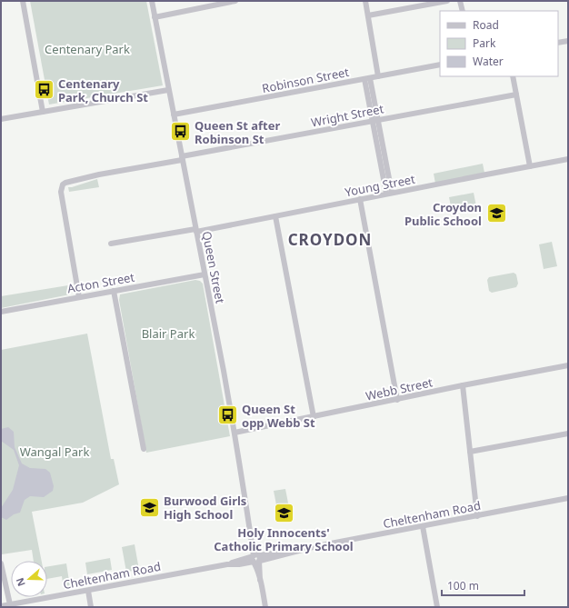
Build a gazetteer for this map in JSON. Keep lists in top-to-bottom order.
{
  "streets": {
    "street": [
      "Robinson Street",
      "Wright Street",
      "Young Street",
      "Queen Street",
      "Acton Street",
      "Webb Street",
      "Cheltenham Road"
    ]
  },
  "crossings": [
    ["Robinson Street", "Queen Street"],
    ["Wright Street", "Queen Street"],
    ["Wright Street", "Acton Street"],
    ["Young Street", "Queen Street"],
    ["Queen Street", "Acton Street"],
    ["Queen Street", "Webb Street"],
    ["Queen Street", "Cheltenham Road"]
  ],
  "districts": ["CROYDON"],
  "parks": ["Centenary Park", "Blair Park", "Wangal Park"],
  "places": {
    "bus stop": ["Centenary Park, Church St", "Queen St after Robinson St", "Queen St opp Webb St"],
    "school or university": ["Croydon Public School", "Burwood Girls High School", "Holy Innocents' Catholic Primary School"]
  },
  "legend": ["Road", "Park", "Water"],
  "scale_bar": "100 m",
  "north": "left"
}
